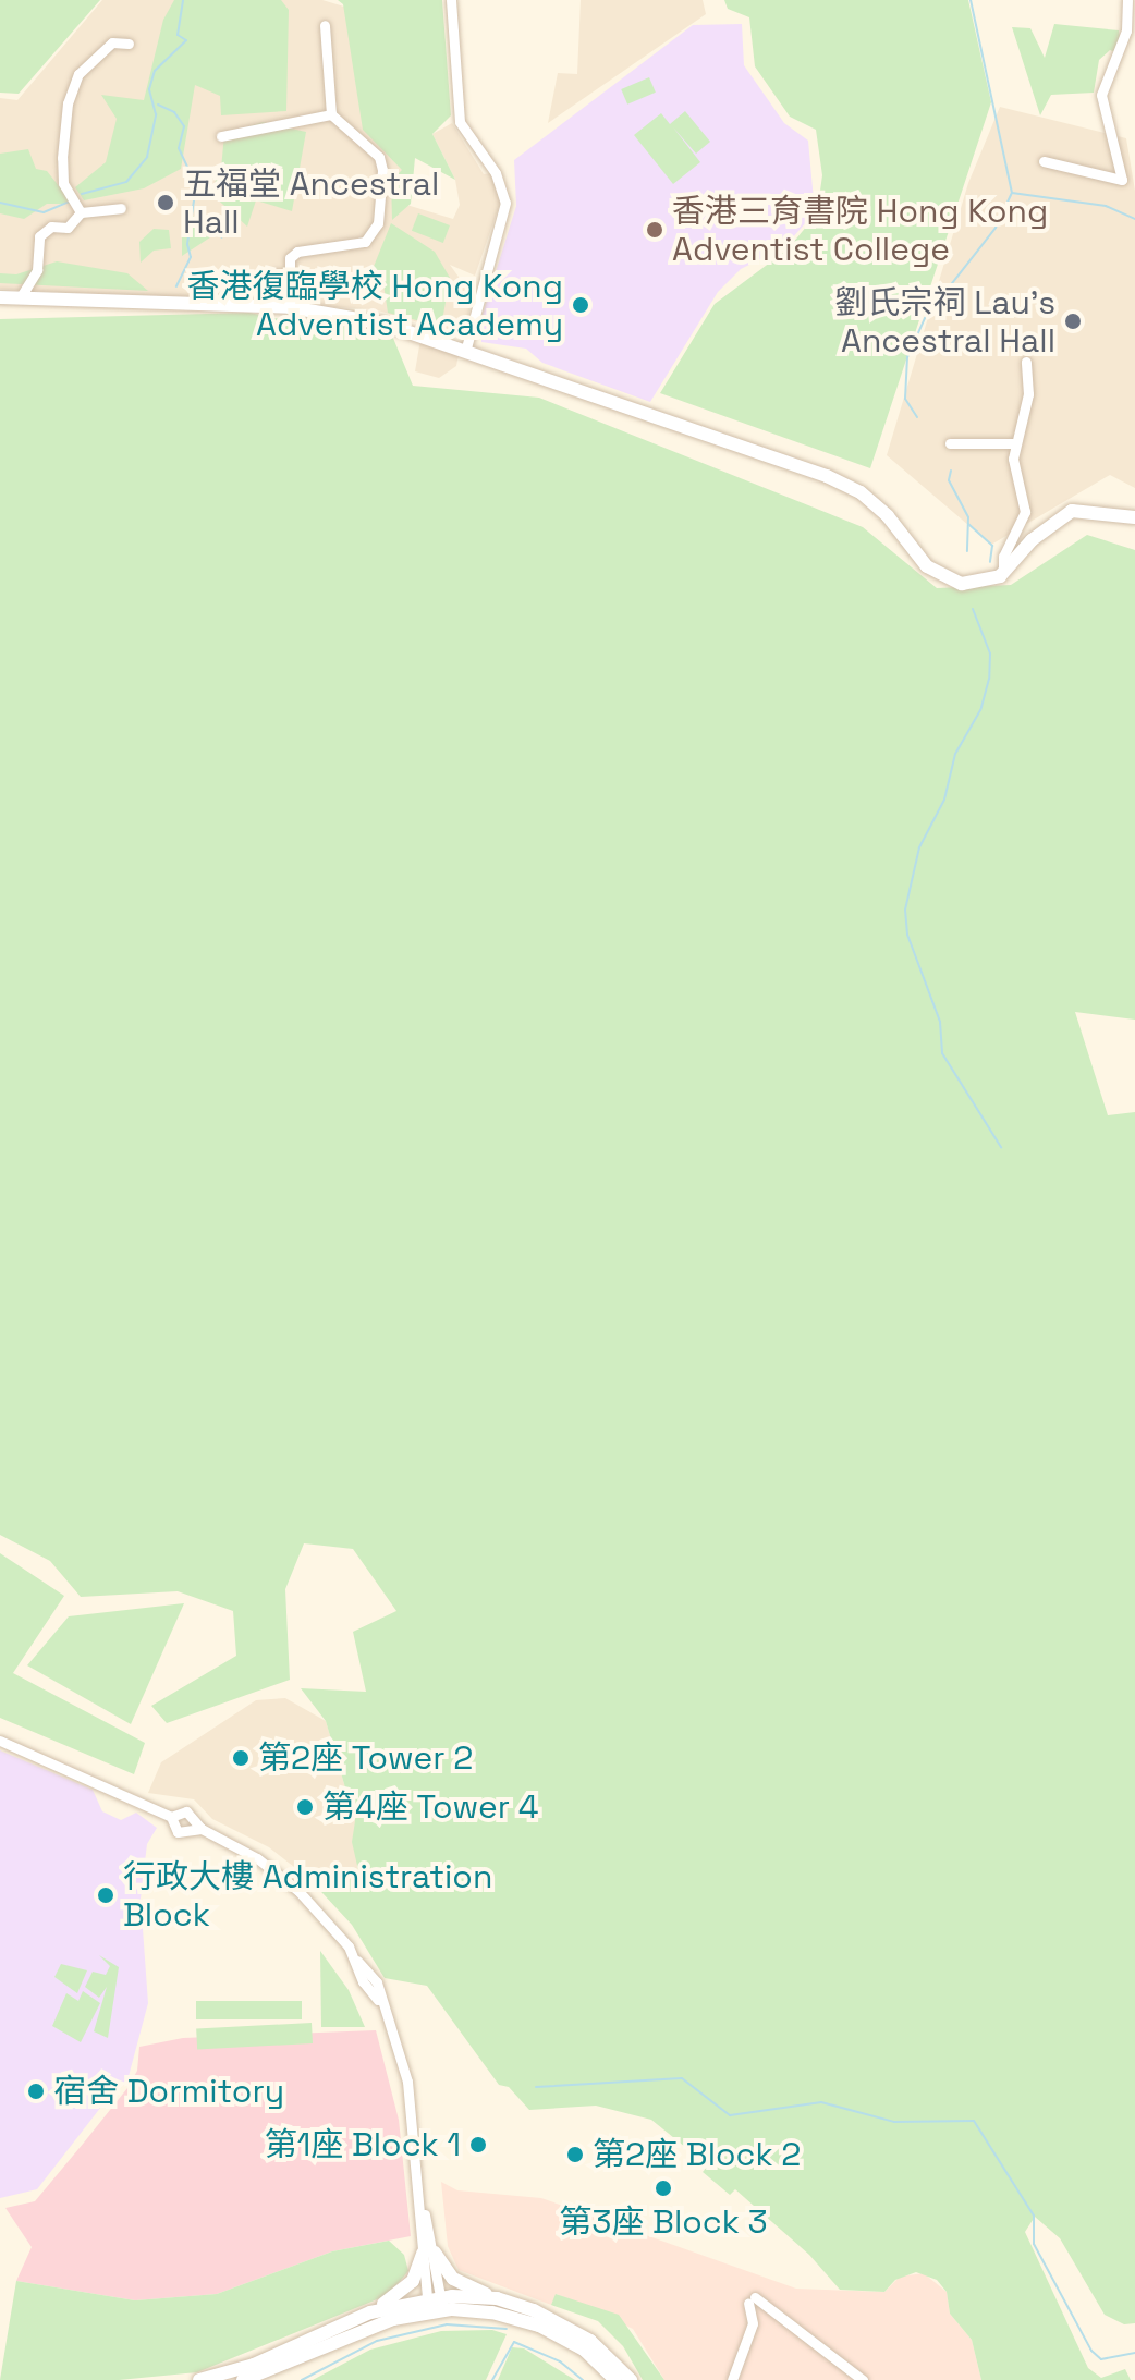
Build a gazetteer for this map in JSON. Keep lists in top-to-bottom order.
{
  "places": [
    "五福堂 Ancestral Hall",
    "香港三育書院 Hong Kong Adventist College",
    "香港復臨學校 Hong Kong Adventist Academy",
    "劉氏宗祠 Lau's Ancestral Hall",
    "第2座 Tower 2",
    "第4座 Tower 4",
    "行政大樓 Administration Block",
    "宿舍 Dormitory",
    "第1座 Block 1",
    "第2座 Block 2",
    "第3座 Block 3"
  ]
}
